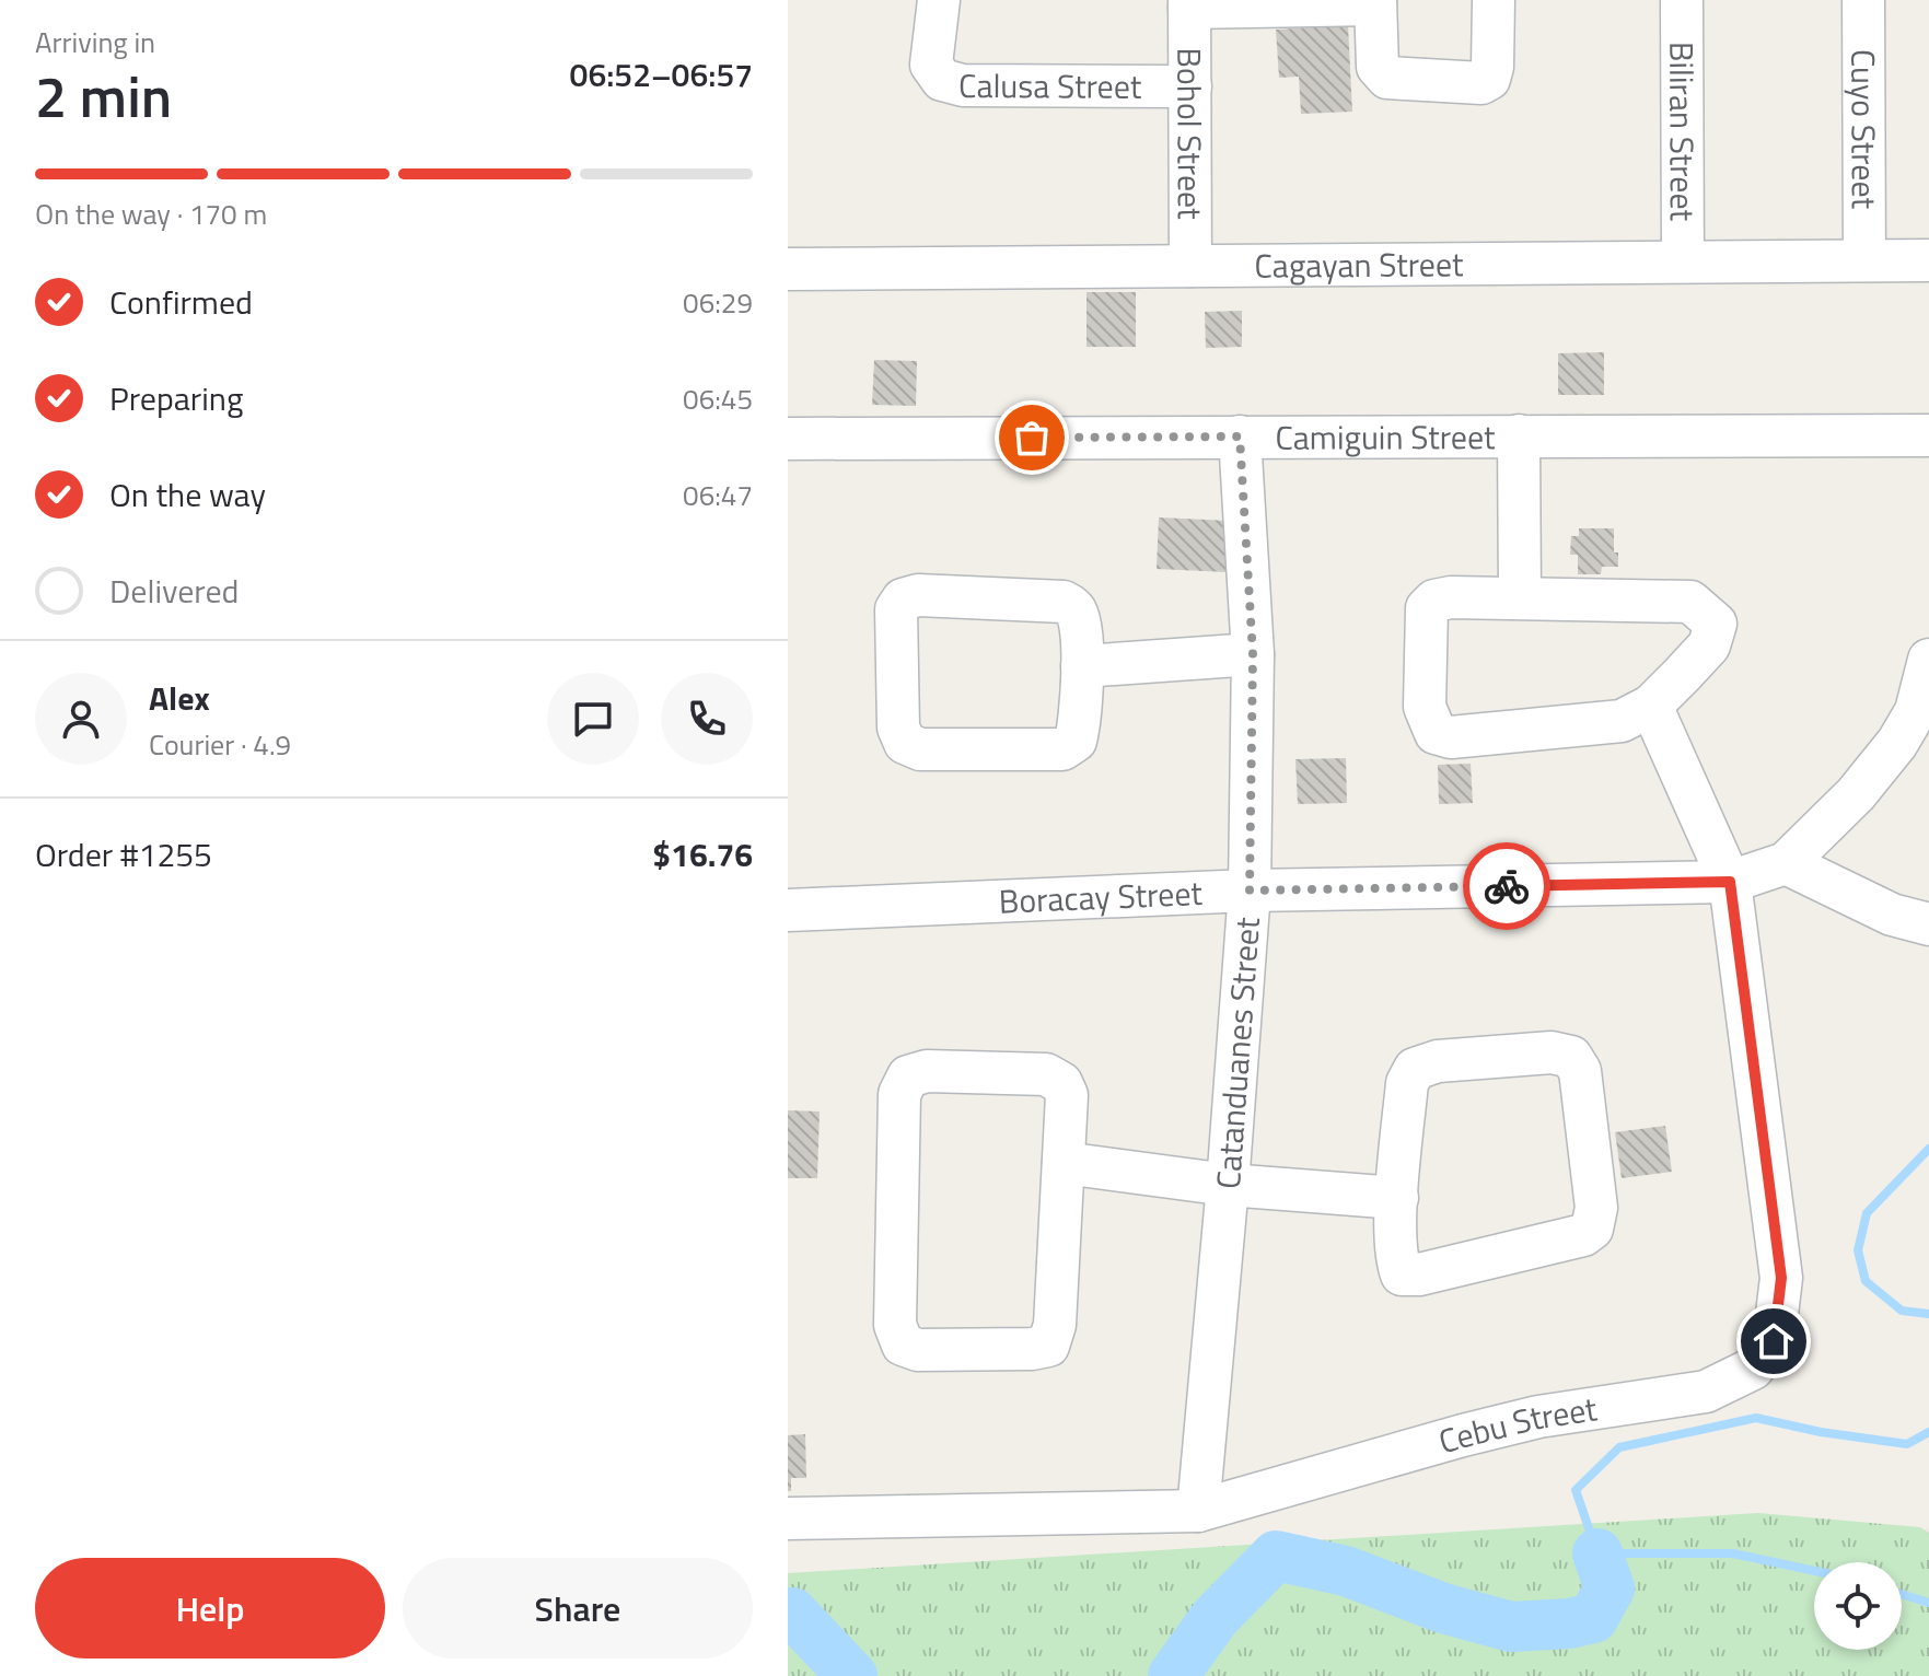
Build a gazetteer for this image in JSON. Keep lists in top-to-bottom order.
{
  "streets": {
    "street": [
      "Calusa Street",
      "Biliran Street",
      "Cuyo Street",
      "Bohol Street",
      "Cagayan Street",
      "Camiguin Street",
      "Boracay Street",
      "Catanduanes Street",
      "Cebu Street"
    ]
  },
  "crossings": [
    ["Calusa Street", "Bohol Street"],
    ["Biliran Street", "Cagayan Street"],
    ["Cuyo Street", "Cagayan Street"],
    ["Bohol Street", "Cagayan Street"],
    ["Camiguin Street", "Catanduanes Street"],
    ["Boracay Street", "Catanduanes Street"],
    ["Boracay Street", "Cebu Street"],
    ["Catanduanes Street", "Cebu Street"]
  ],
  "page": {
    "heading": ["2 min", "Arriving in", "06:52–06:57"],
    "panel": [
      "Alex",
      "Courier · 4.9",
      "Order #1255",
      "$16.76"
    ],
    "bar": "On the way · 170 m",
    "list": [
      ["Confirmed", "06:29"],
      ["Preparing", "06:45"],
      ["On the way", "06:47"],
      "Delivered"
    ],
    "buttons": ["Help", "Share"]
  }
}
